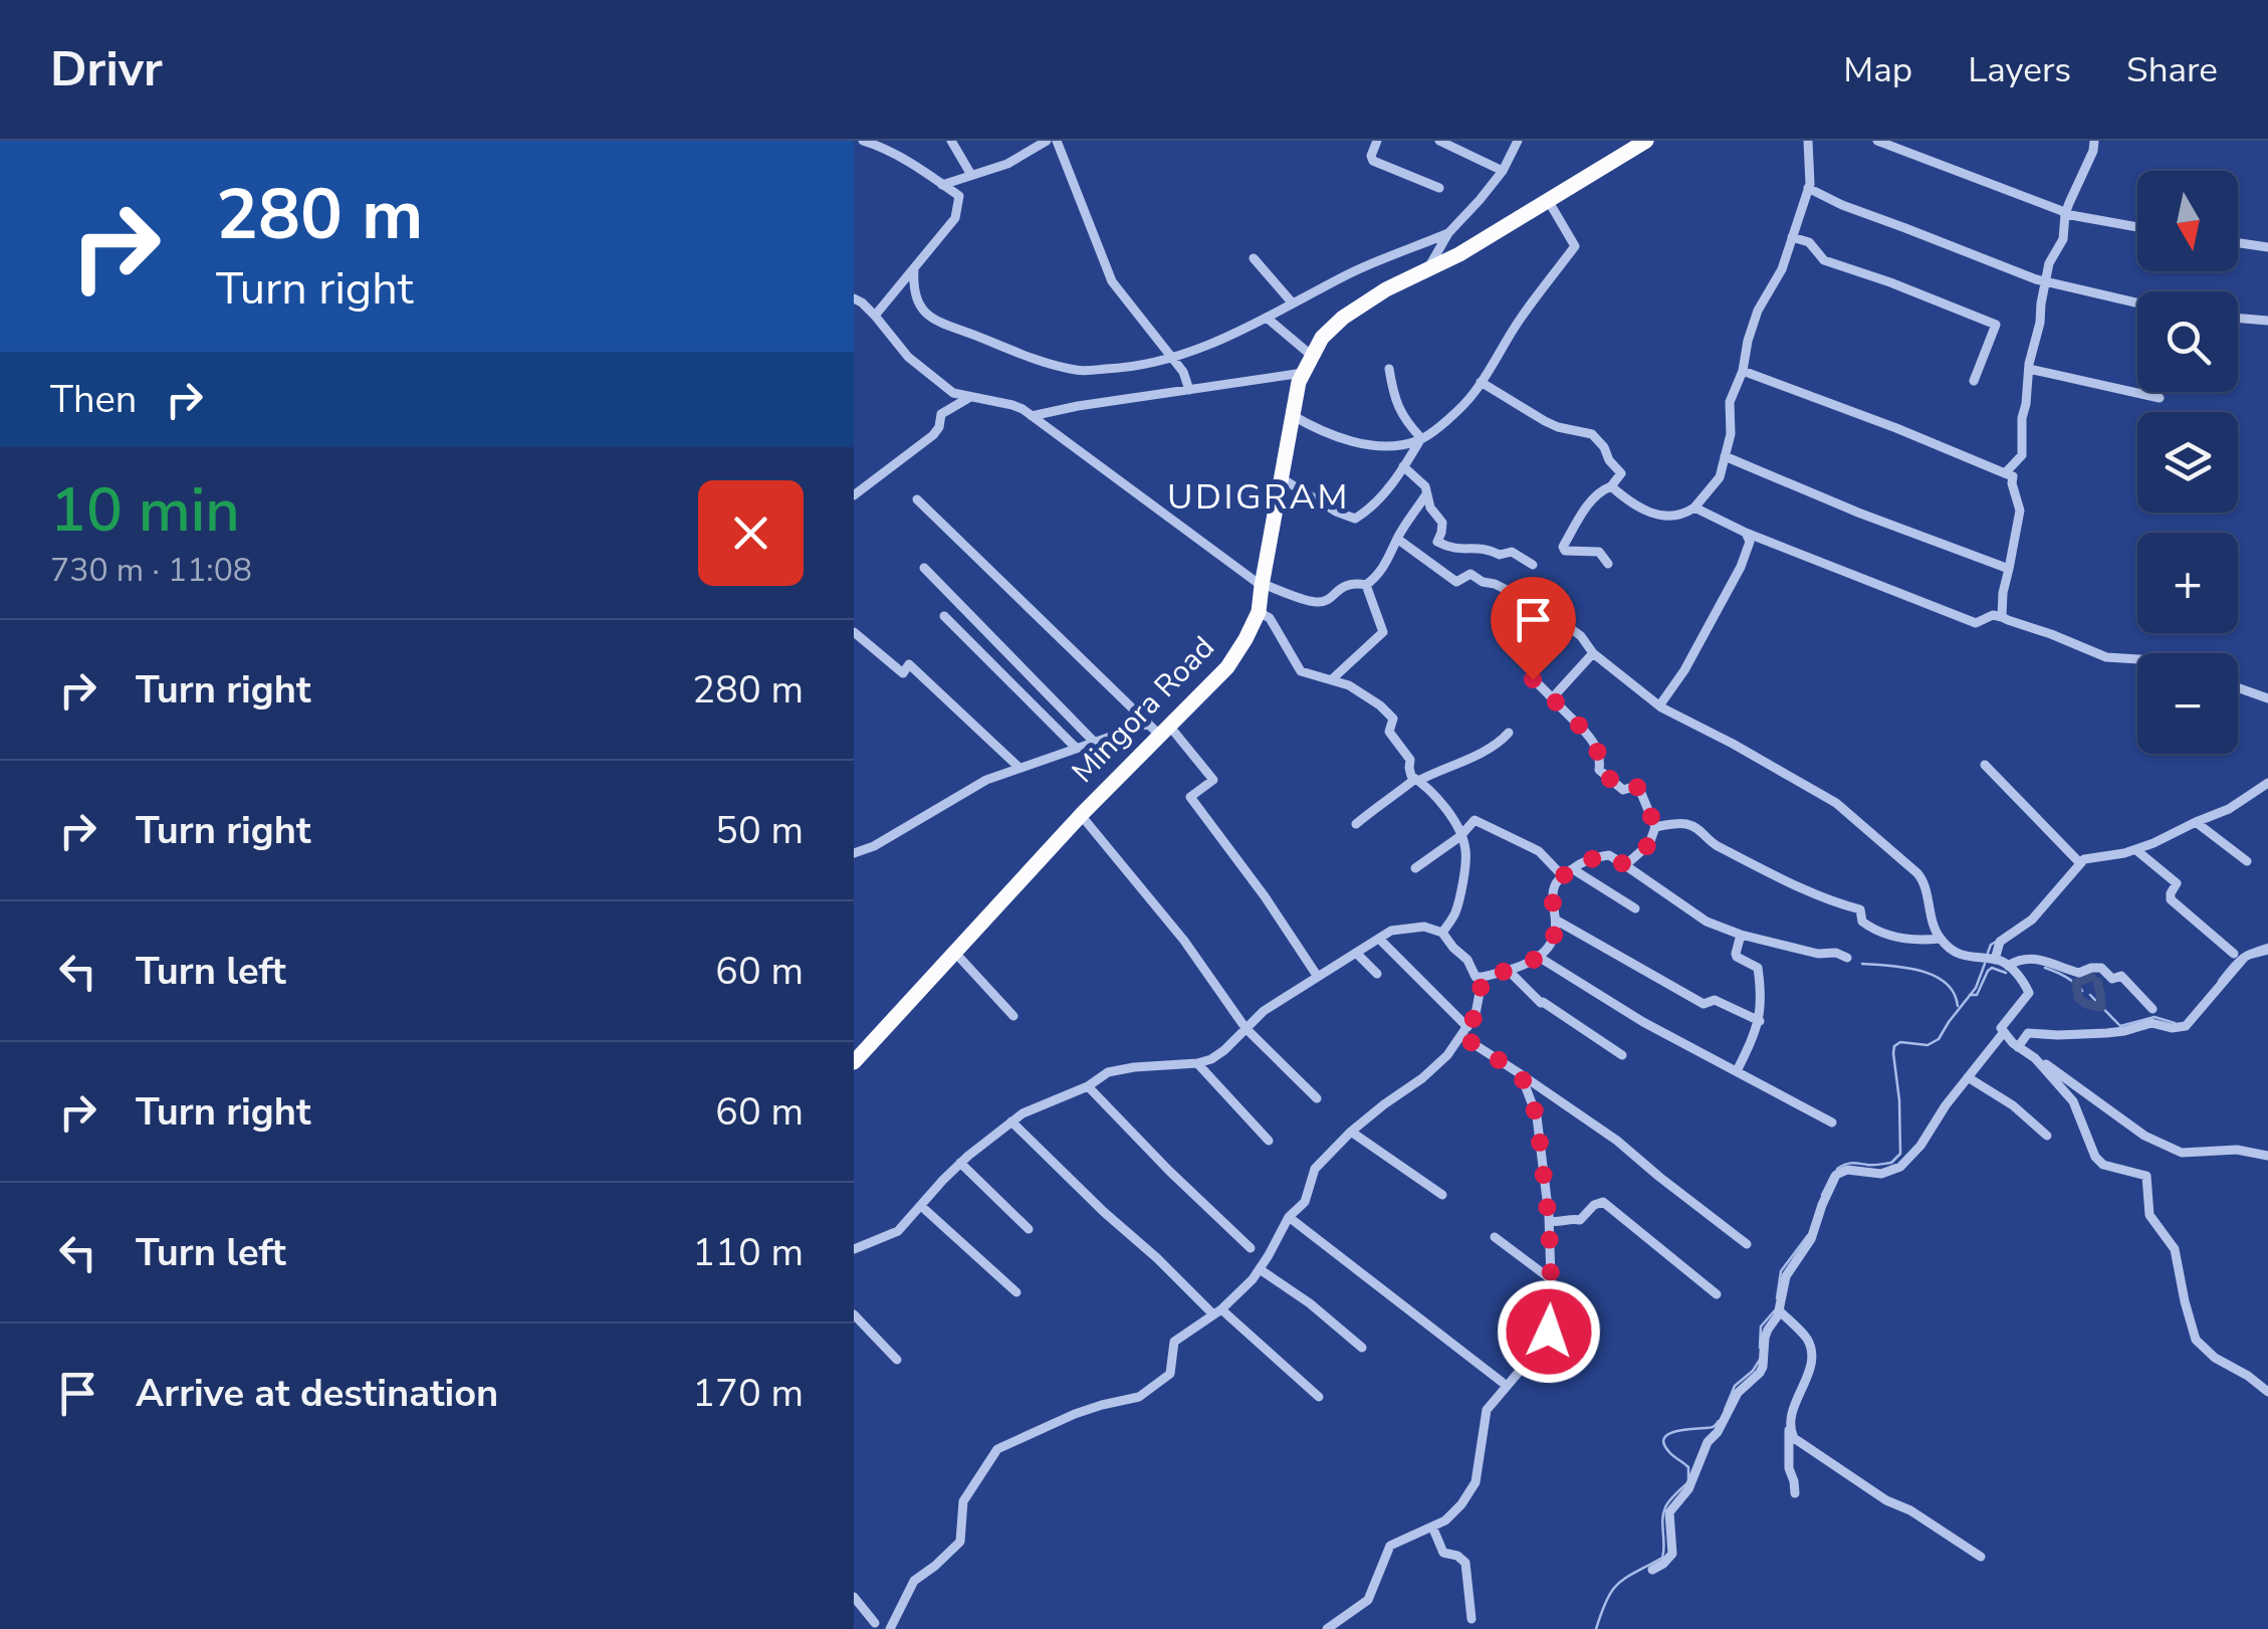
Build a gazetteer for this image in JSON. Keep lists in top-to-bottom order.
{
  "streets": {
    "highway": ["Mingora Road"]
  },
  "districts": ["UDIGRAM"],
  "north": "bottom",
  "page": {
    "header": "Drivr",
    "nav": ["Map", "Layers", "Share"],
    "turn": ["280 m", "Turn right"],
    "map_buttons": ["+", "−"],
    "then": "Then",
    "heading": ["10 min", "730 m · 11:08"],
    "list": [
      {
        "name": "Turn right",
        "value": "280 m"
      },
      {
        "name": "Turn right",
        "value": "50 m"
      },
      {
        "name": "Turn left",
        "value": "60 m"
      },
      {
        "name": "Turn right",
        "value": "60 m"
      },
      {
        "name": "Turn left",
        "value": "110 m"
      },
      {
        "name": "Arrive at destination",
        "value": "170 m"
      }
    ]
  }
}
